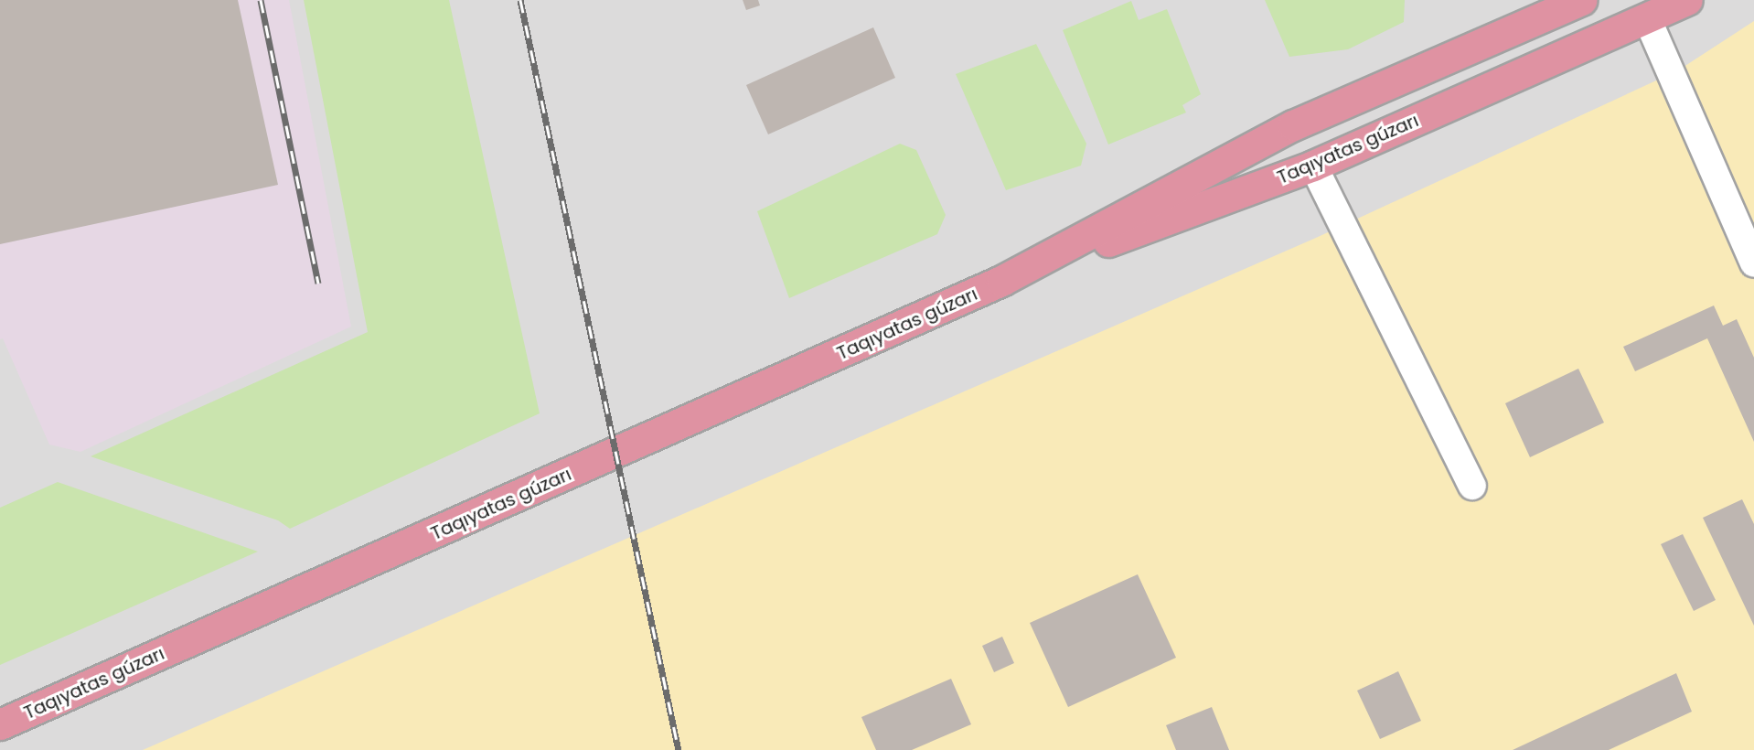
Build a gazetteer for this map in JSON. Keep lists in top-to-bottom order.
{
  "streets": {
    "highway": ["Taqıyatas gúzarı"]
  }
}
